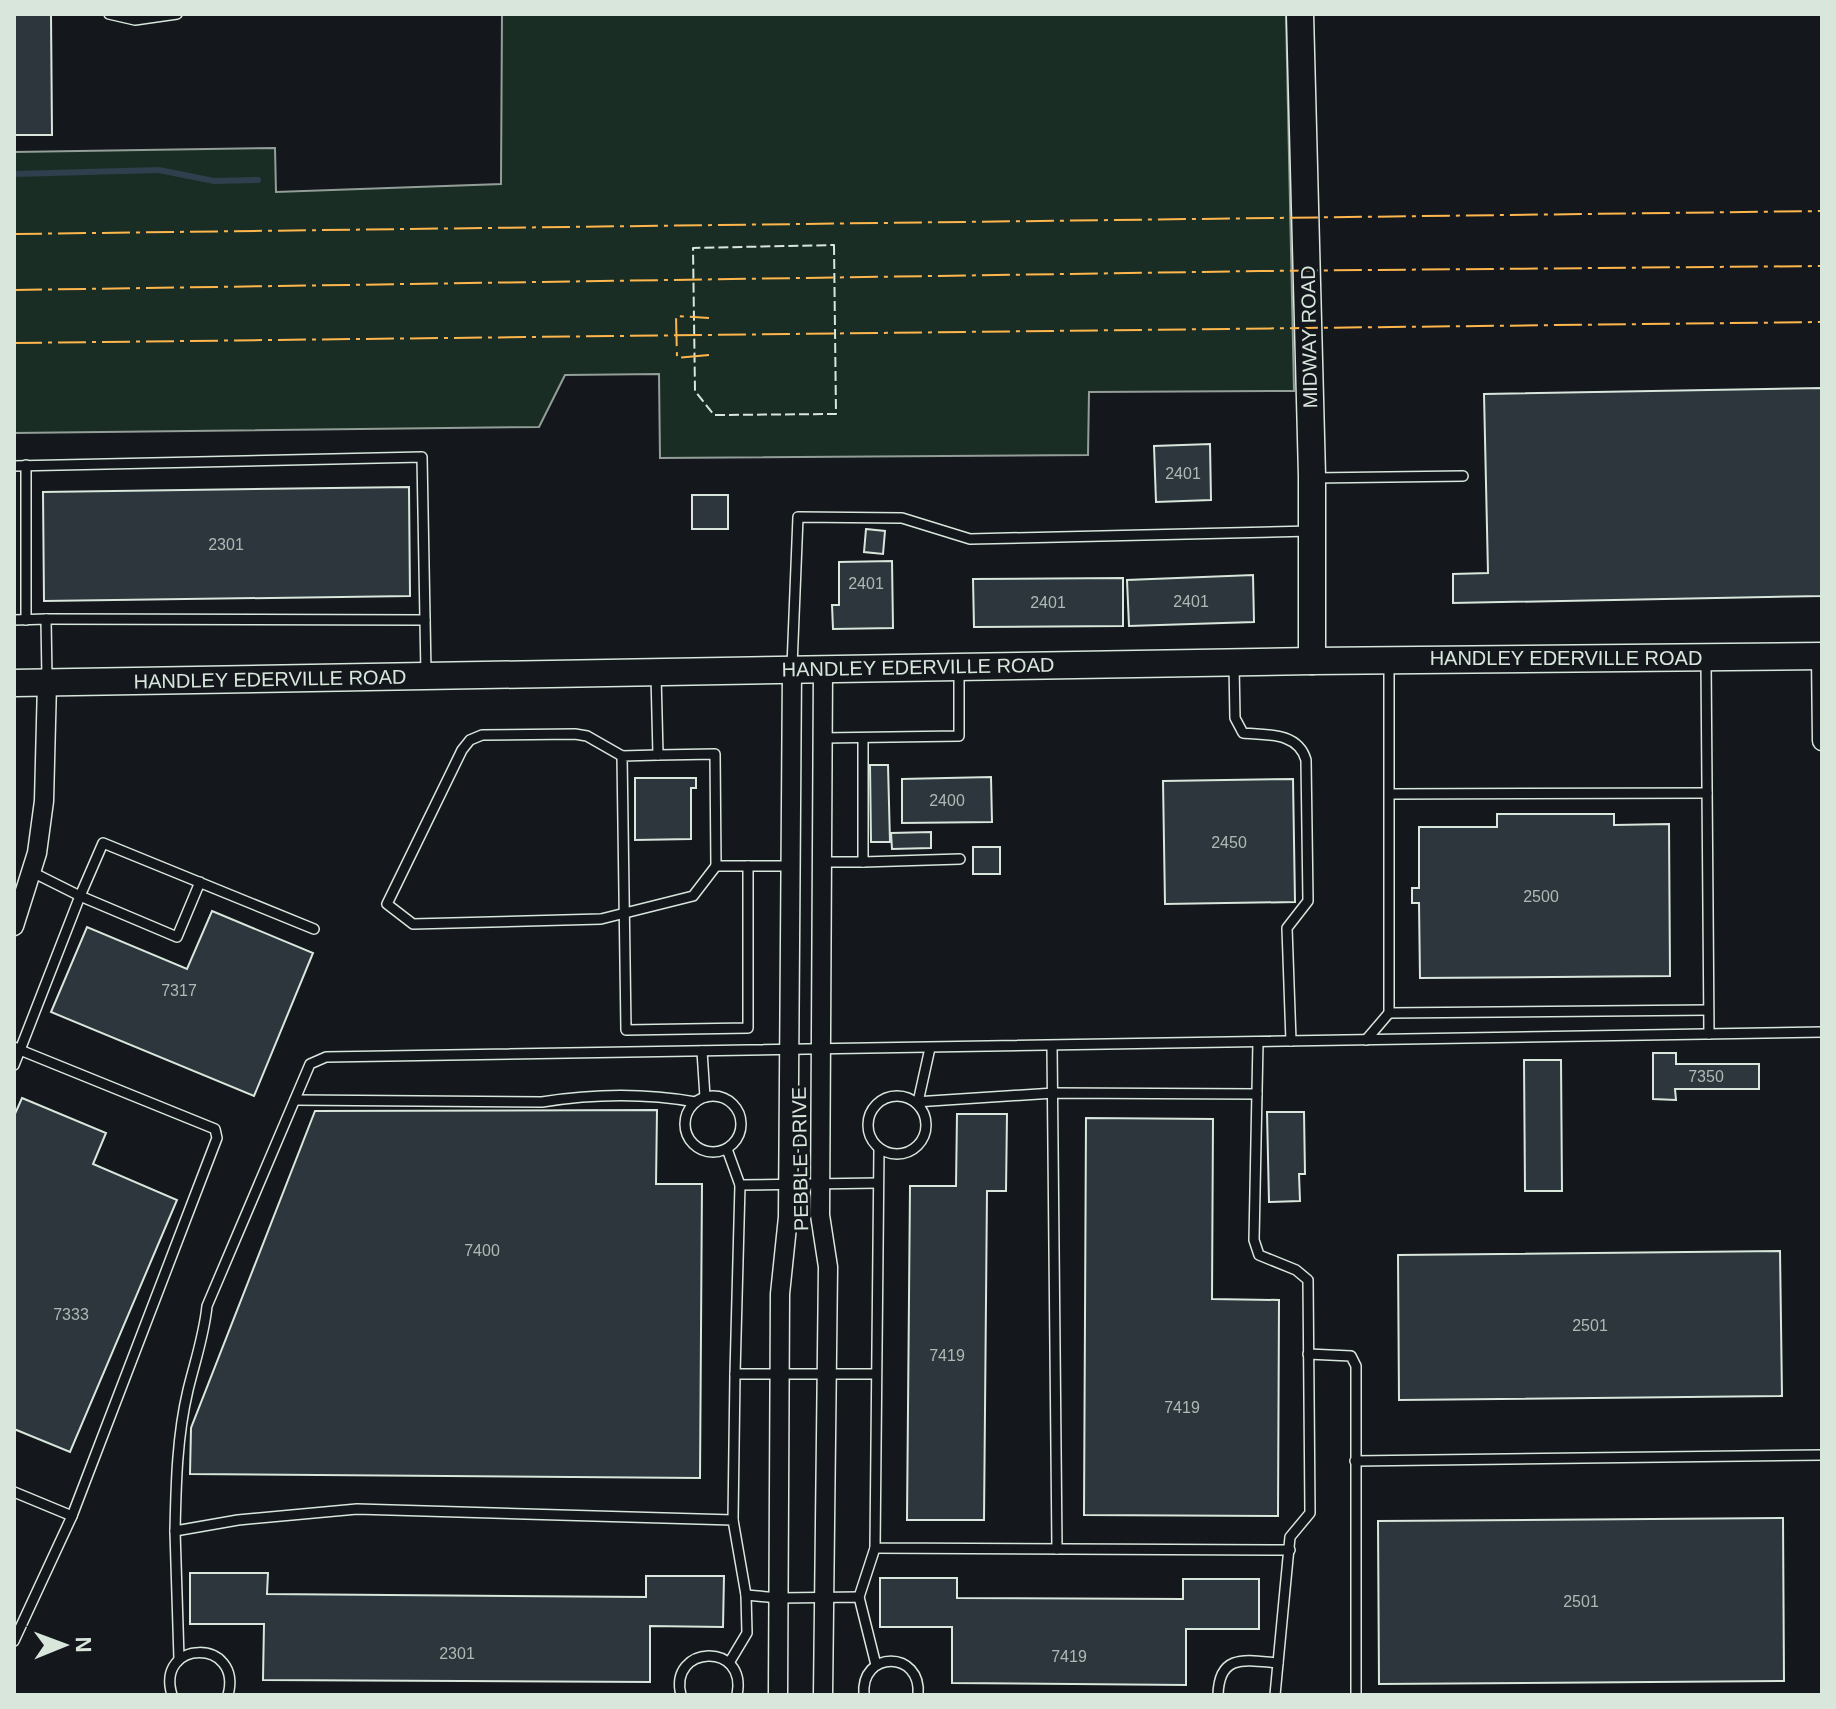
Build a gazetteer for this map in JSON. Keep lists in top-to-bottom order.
{
  "streets": {
    "main road": ["MIDWAY ROAD", "HANDLEY EDERVILLE ROAD"],
    "street": ["PEBBLE DRIVE"]
  },
  "crossings": [
    ["MIDWAY ROAD", "HANDLEY EDERVILLE ROAD"],
    ["HANDLEY EDERVILLE ROAD", "PEBBLE DRIVE"]
  ],
  "house_numbers": [
    "2401",
    "2301",
    "2401",
    "2401",
    "2401",
    "2400",
    "2450",
    "2500",
    "7317",
    "7350",
    "7400",
    "7333",
    "2501",
    "7419",
    "7419",
    "2501",
    "2301",
    "7419"
  ],
  "north": "right"
}
